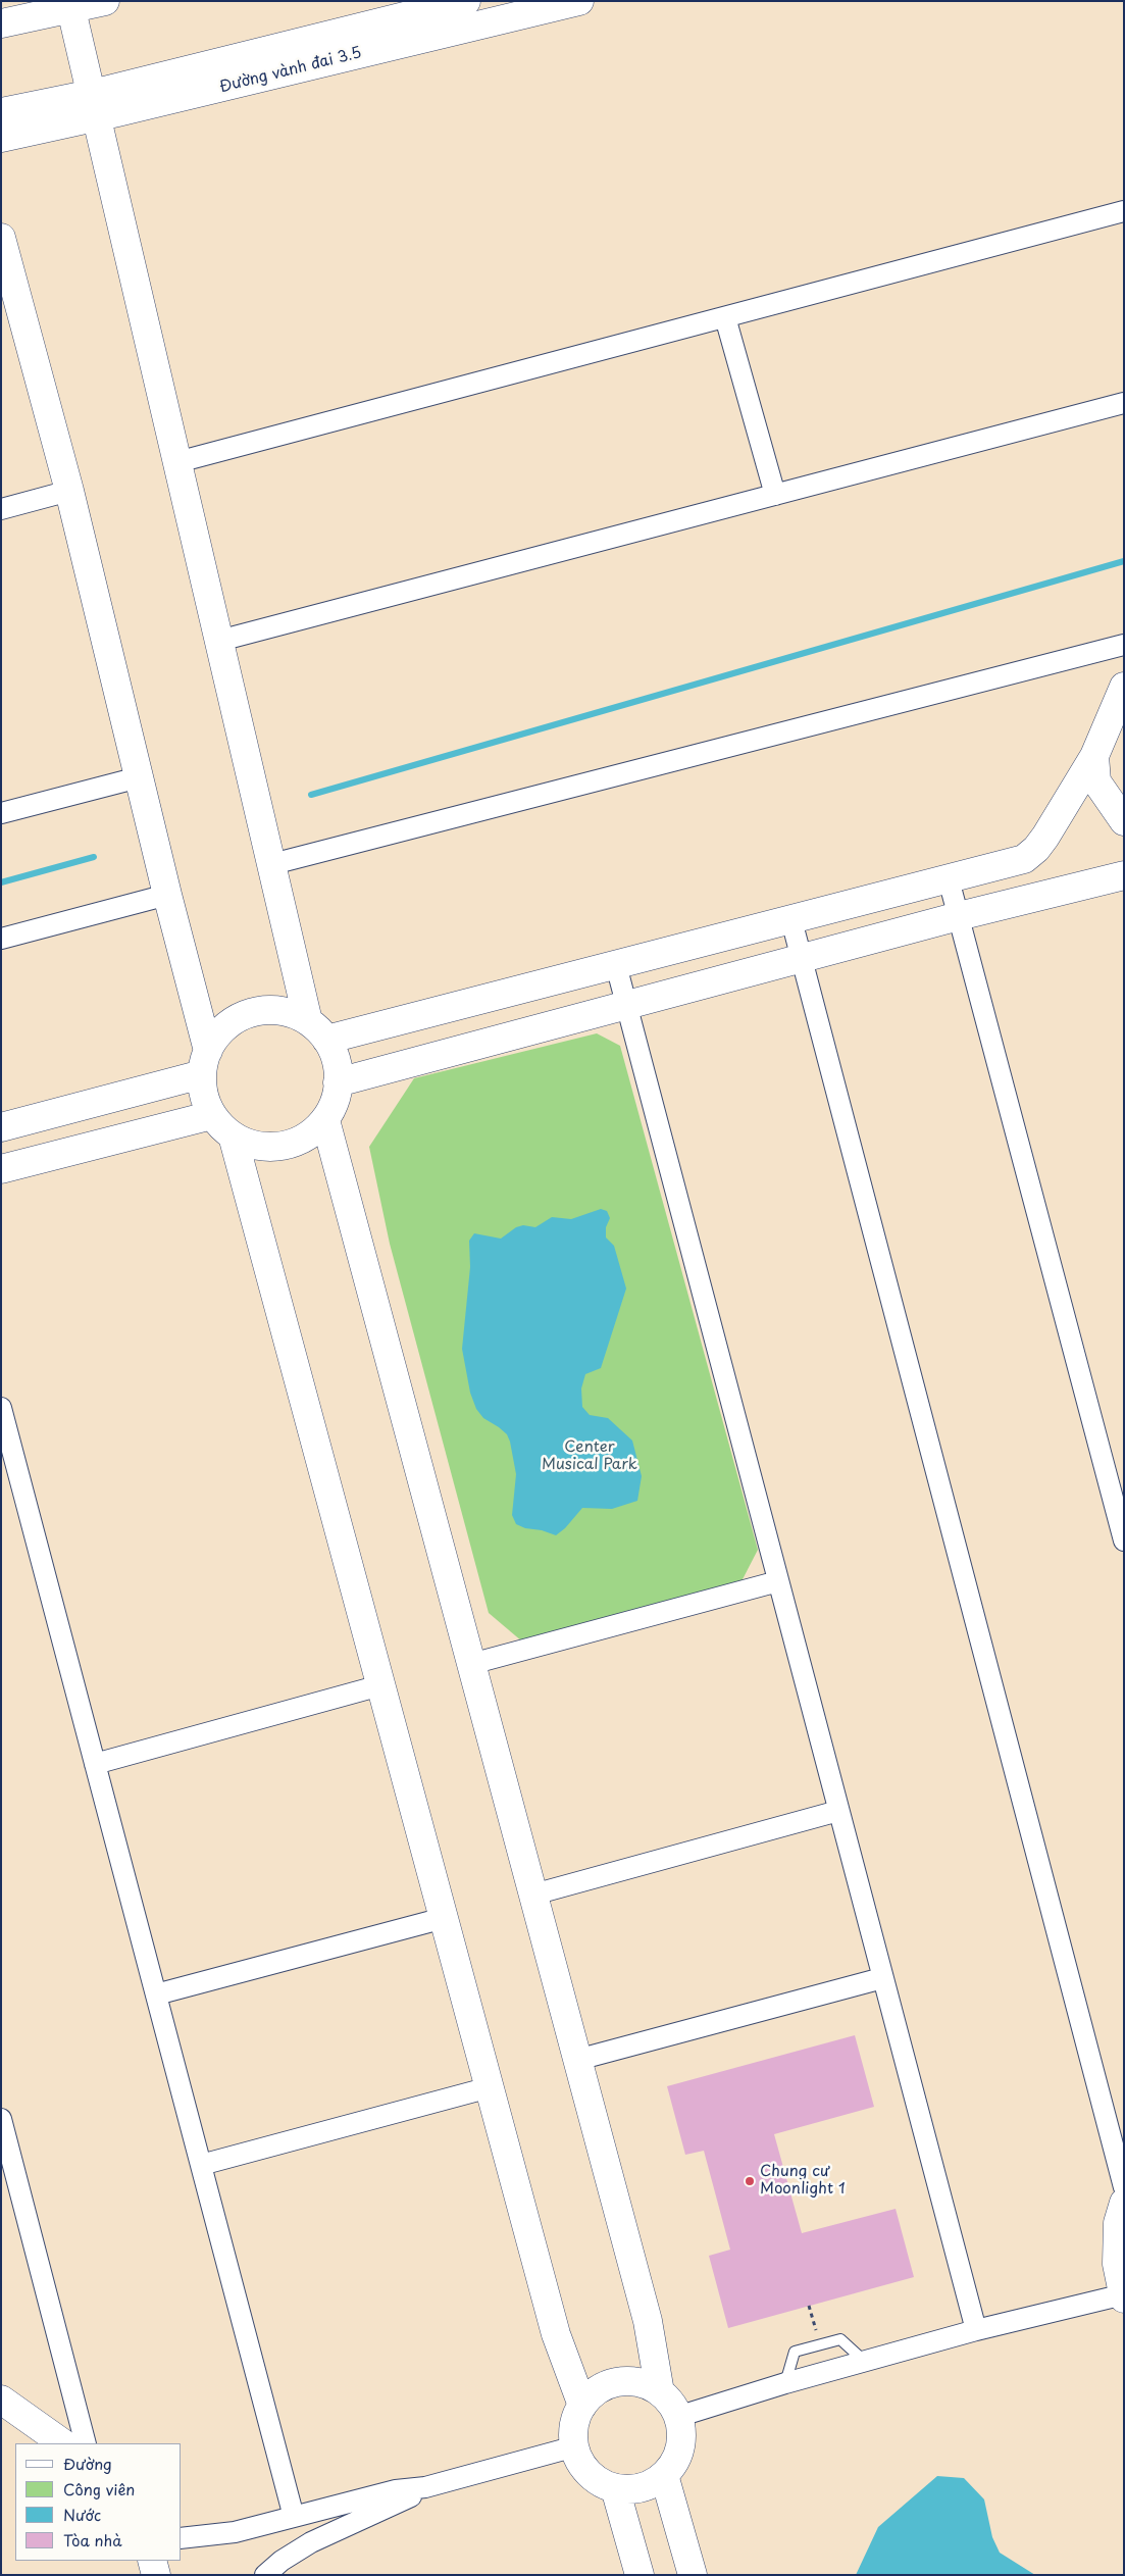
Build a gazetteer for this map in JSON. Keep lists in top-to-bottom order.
{
  "streets": {
    "street": ["Đường vành đai 3.5"]
  },
  "parks": ["Center Musical Park"],
  "places": ["Chung cư Moonlight 1"],
  "legend": [
    "Đường",
    "Công viên",
    "Nước",
    "Tòa nhà"
  ]
}
